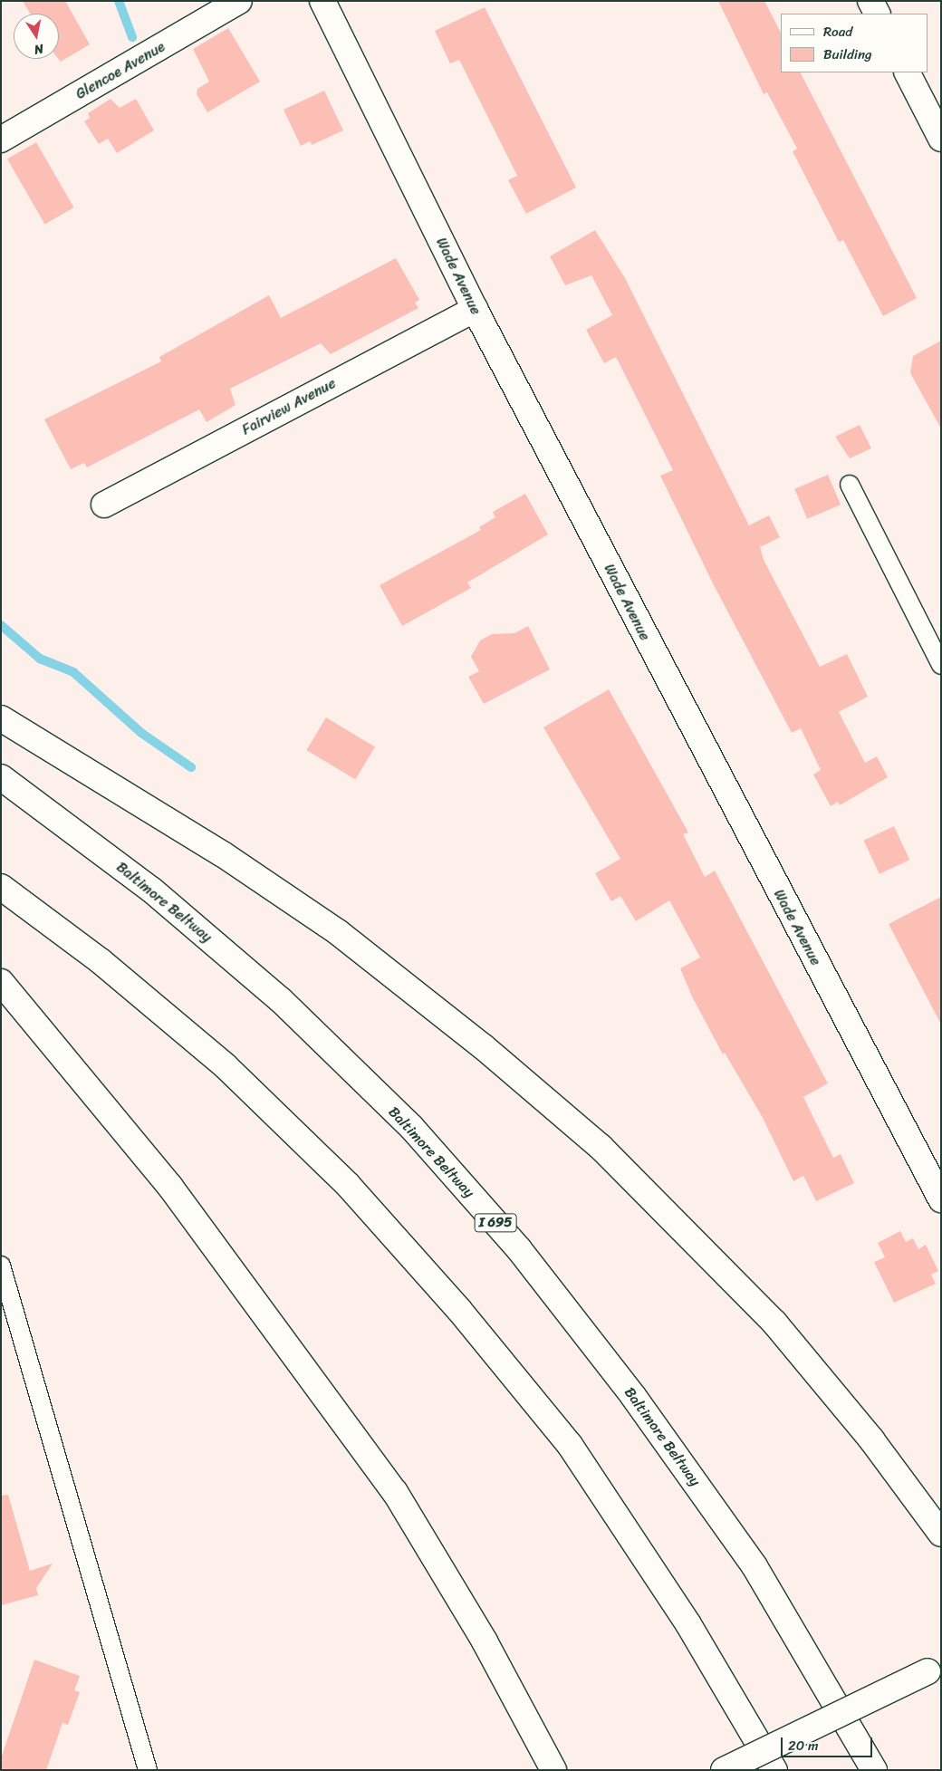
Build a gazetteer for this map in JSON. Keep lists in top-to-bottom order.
{
  "streets": {
    "main road": [
      "Glencoe Avenue",
      "Wade Avenue",
      "Fairview Avenue",
      "Baltimore Beltway",
      "I 695"
    ]
  },
  "crossings": [
    ["Wade Avenue", "Fairview Avenue"]
  ],
  "legend": ["Road", "Building"],
  "scale_bar": "20 m",
  "north": "bottom"
}
